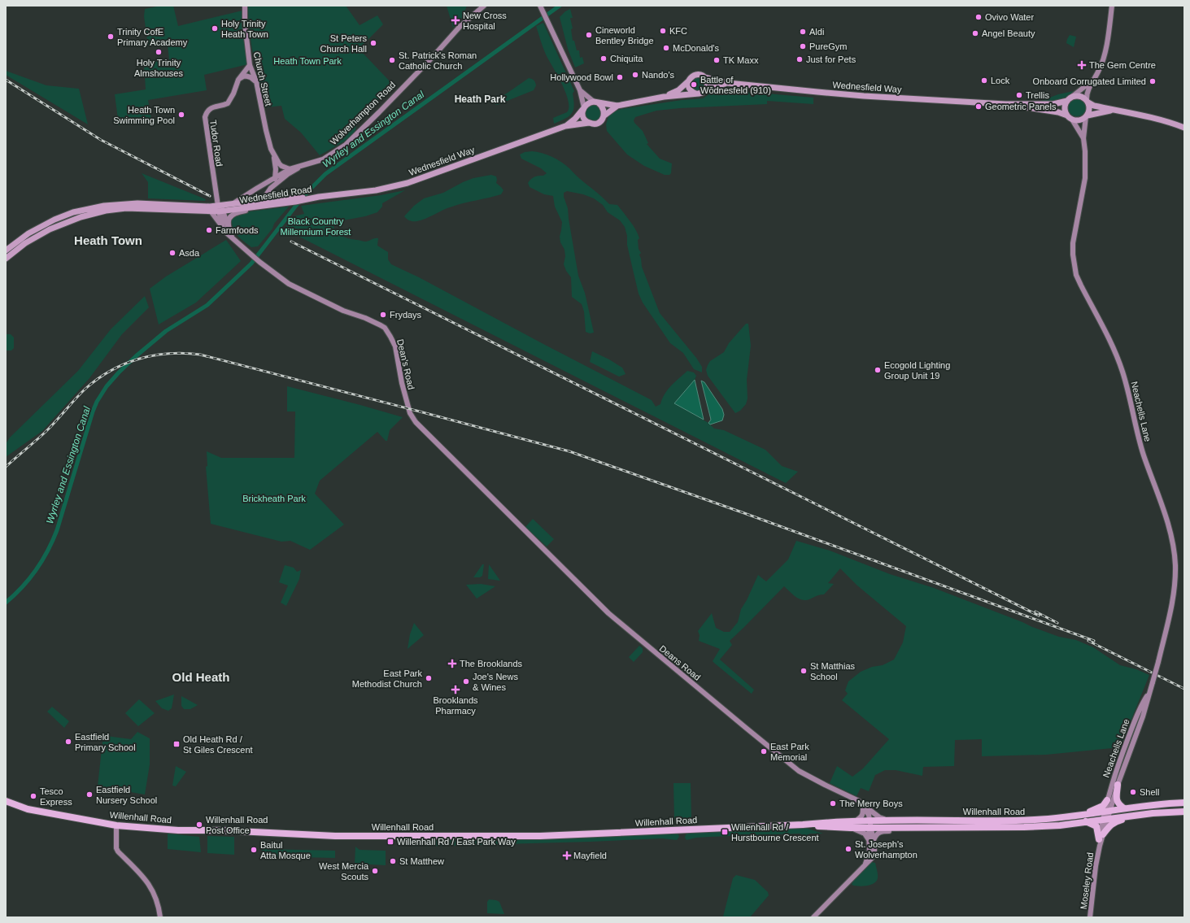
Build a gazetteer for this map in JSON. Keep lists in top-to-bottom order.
{
  "streets": {
    "highway": ["Willenhall Road"],
    "main road": ["Wednesfield Way", "Wolverhampton Road", "Wednesfield Road"],
    "street": [
      "Church Street",
      "Tudor Road",
      "Dean's Road",
      "Neachells Lane",
      "Deans Road",
      "Moseley Road"
    ]
  },
  "crossings": [
    ["Church Street", "Wolverhampton Road"],
    ["Church Street", "Tudor Road"],
    ["Wednesfield Way", "Wednesfield Road"],
    ["Wednesfield Way", "Neachells Lane"],
    ["Wolverhampton Road", "Tudor Road"],
    ["Wolverhampton Road", "Wednesfield Road"],
    ["Tudor Road", "Wednesfield Road"],
    ["Dean's Road", "Deans Road"],
    ["Neachells Lane", "Willenhall Road"],
    ["Neachells Lane", "Moseley Road"],
    ["Deans Road", "Willenhall Road"],
    ["Willenhall Road", "Moseley Road"]
  ],
  "districts": ["Heath Park", "Heath Town", "Old Heath"],
  "water": ["Wyrley and Essington Canal"],
  "parks": ["Heath Town Park", "Black Country Millennium Forest", "Brickheath Park"],
  "places": {
    "other": [
      "Ovivo Water",
      "Holy Trinity Heath Town",
      "KFC",
      "Aldi",
      "Angel Beauty",
      "Cineworld Bentley Bridge",
      "Trinity CofE Primary Academy",
      "St Peters Church Hall",
      "PureGym",
      "McDonald's",
      "Holy Trinity Almshouses",
      "Chiquita",
      "Just for Pets",
      "St. Patrick's Roman Catholic Church",
      "TK Maxx",
      "Nando's",
      "Hollywood Bowl",
      "Lock",
      "Onboard Corrugated Limited",
      "Battle of Wōdnesfeld (910)",
      "Trellis",
      "Geometric Panels",
      "Heath Town Swimming Pool",
      "Farmfoods",
      "Asda",
      "Frydays",
      "Ecogold Lighting Group Unit 19",
      "St Matthias School",
      "East Park Methodist Church",
      "Joe's News & Wines",
      "Eastfield Primary School",
      "East Park Memorial",
      "Shell",
      "Eastfield Nursery School",
      "Tesco Express",
      "The Merry Boys",
      "Willenhall Road Post Office",
      "St. Joseph's Wolverhampton",
      "Baitul Atta Mosque",
      "St Matthew",
      "West Mercia Scouts"
    ],
    "health": [
      "New Cross Hospital",
      "The Gem Centre",
      "The Brooklands",
      "Brooklands Pharmacy",
      "Mayfield"
    ],
    "transit": ["Old Heath Rd / St Giles Crescent", "Willenhall Rd / Hurstbourne Crescent", "Willenhall Rd / East Park Way"]
  }
}
